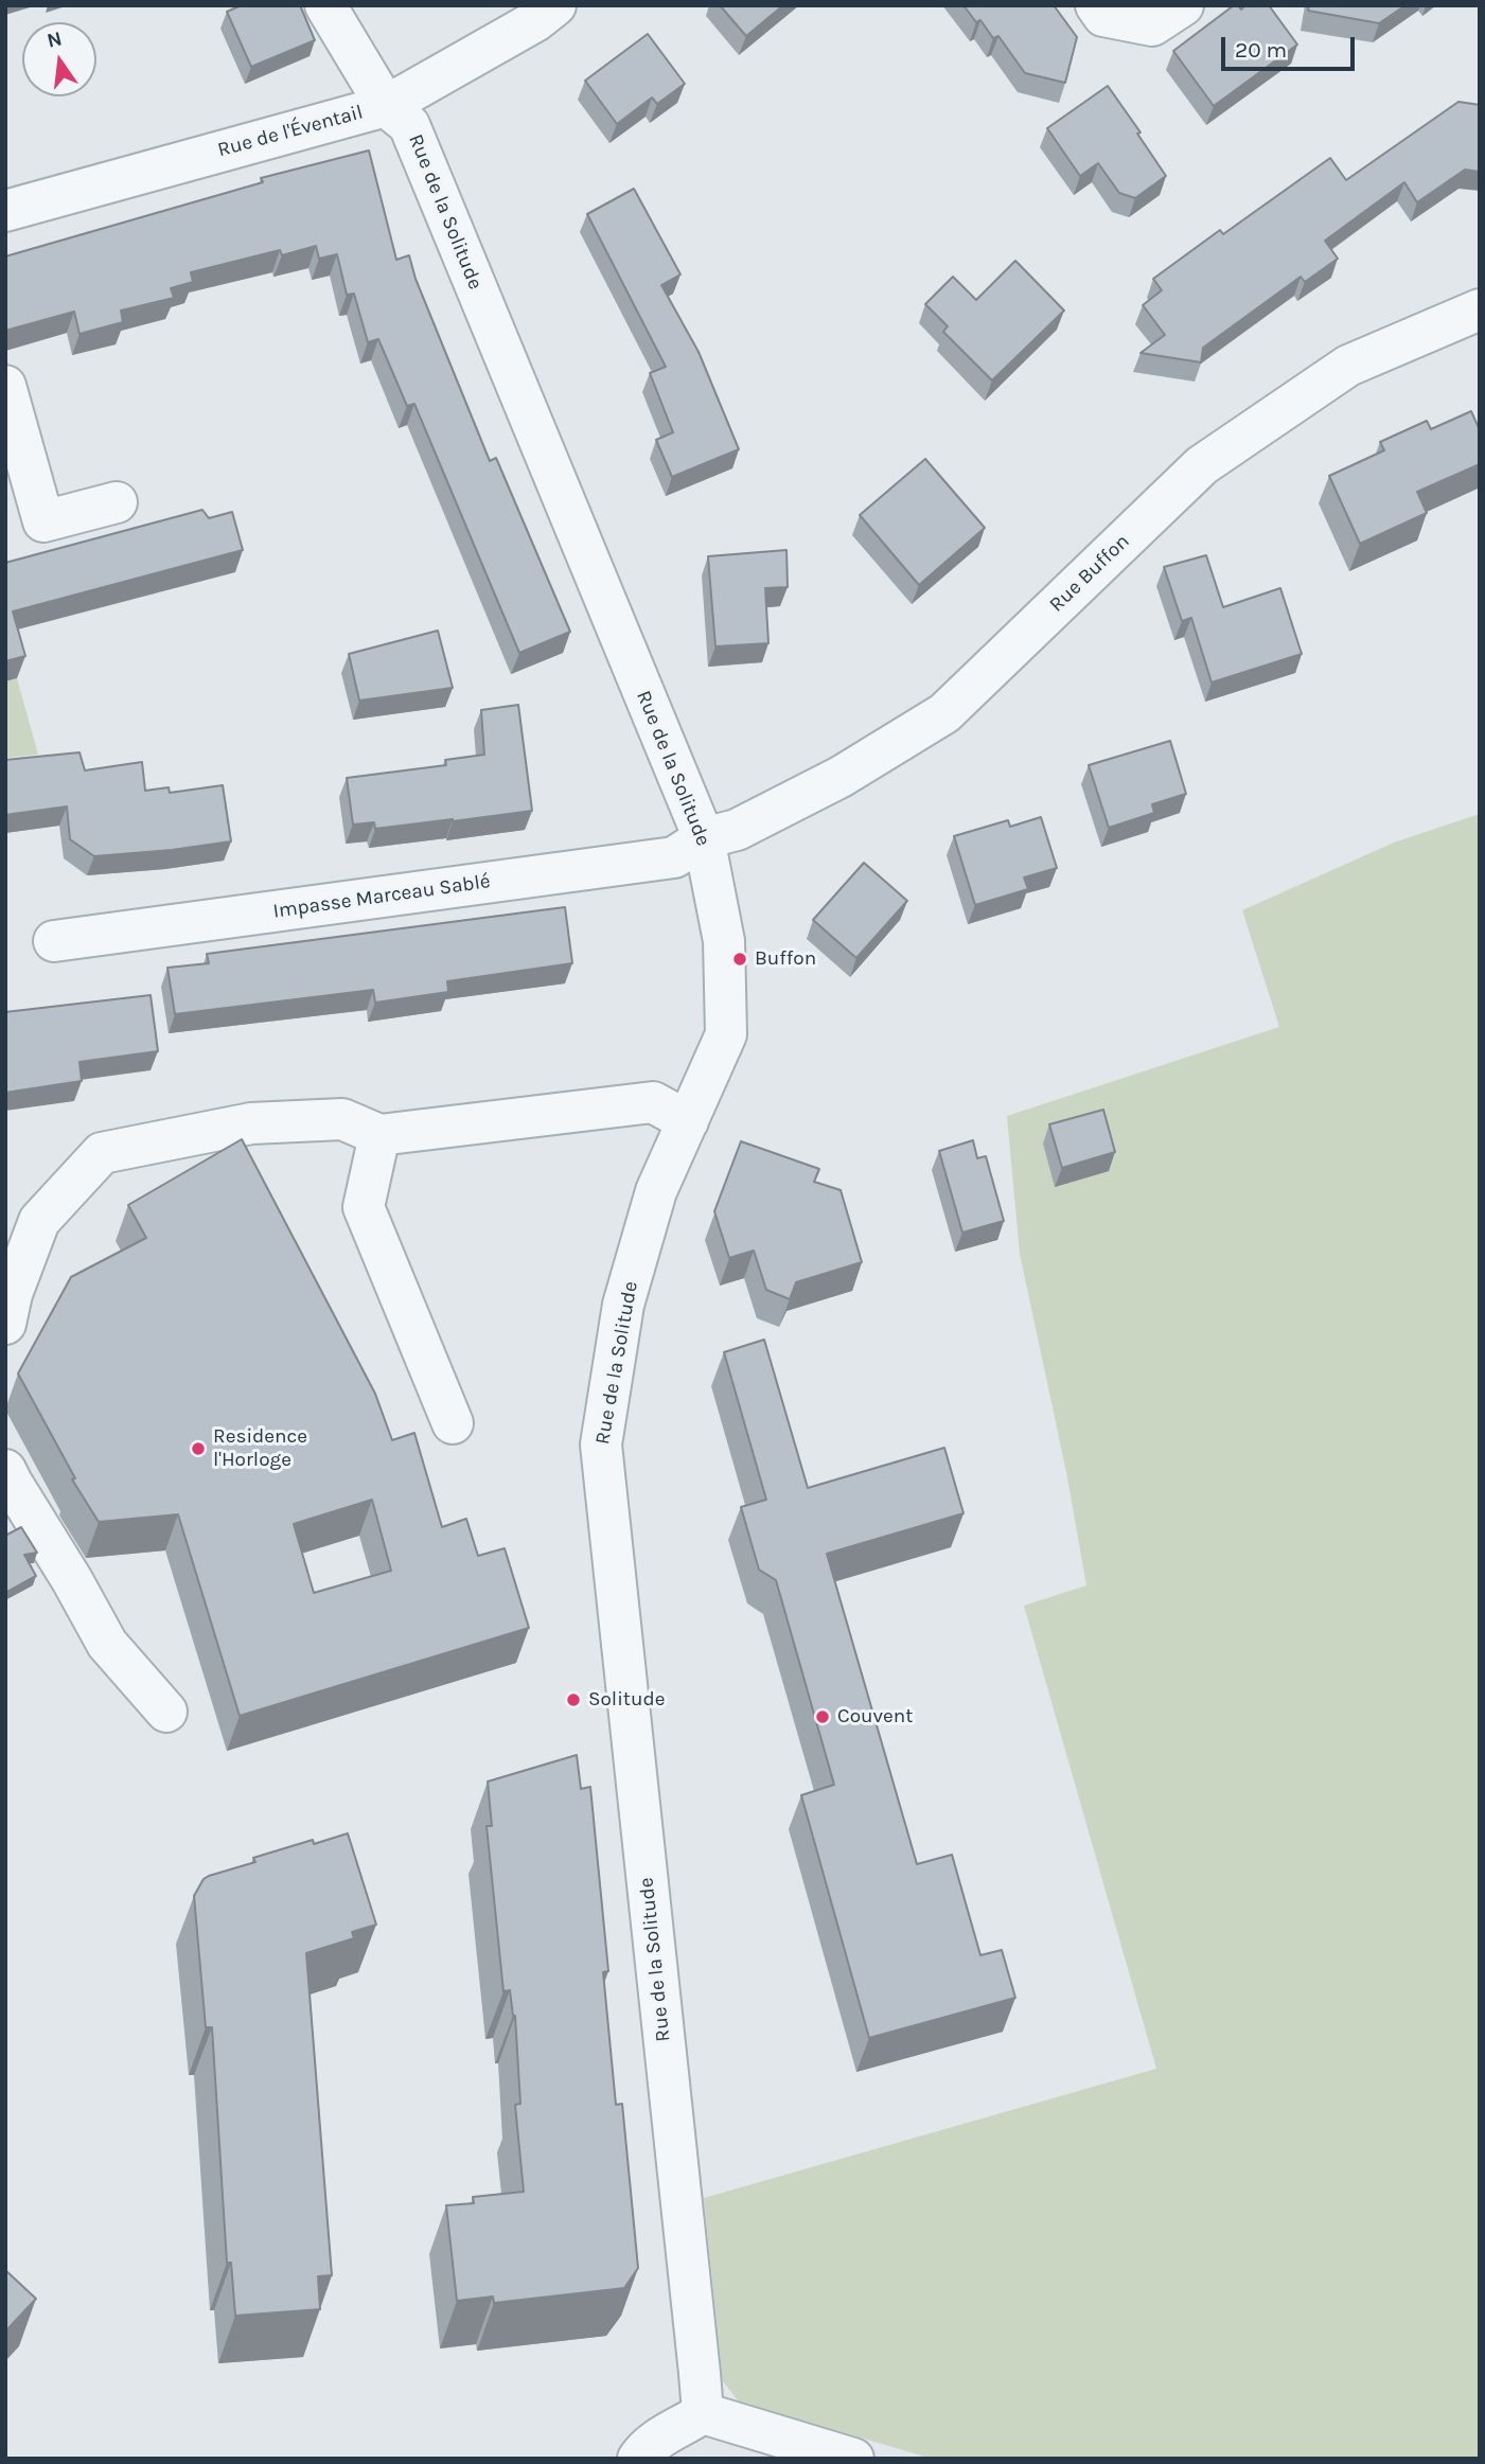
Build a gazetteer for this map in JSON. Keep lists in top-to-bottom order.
{
  "streets": {
    "street": [
      "Rue de l'Éventail",
      "Rue de la Solitude",
      "Rue Buffon",
      "Impasse Marceau Sablé"
    ]
  },
  "crossings": [
    ["Rue de l'Éventail", "Rue de la Solitude"],
    ["Rue de la Solitude", "Rue Buffon"],
    ["Rue de la Solitude", "Impasse Marceau Sablé"],
    ["Rue Buffon", "Impasse Marceau Sablé"]
  ],
  "places": [
    "Buffon",
    "Residence l'Horloge",
    "Solitude",
    "Couvent"
  ],
  "scale_bar": "20 m",
  "north": "top"
}
